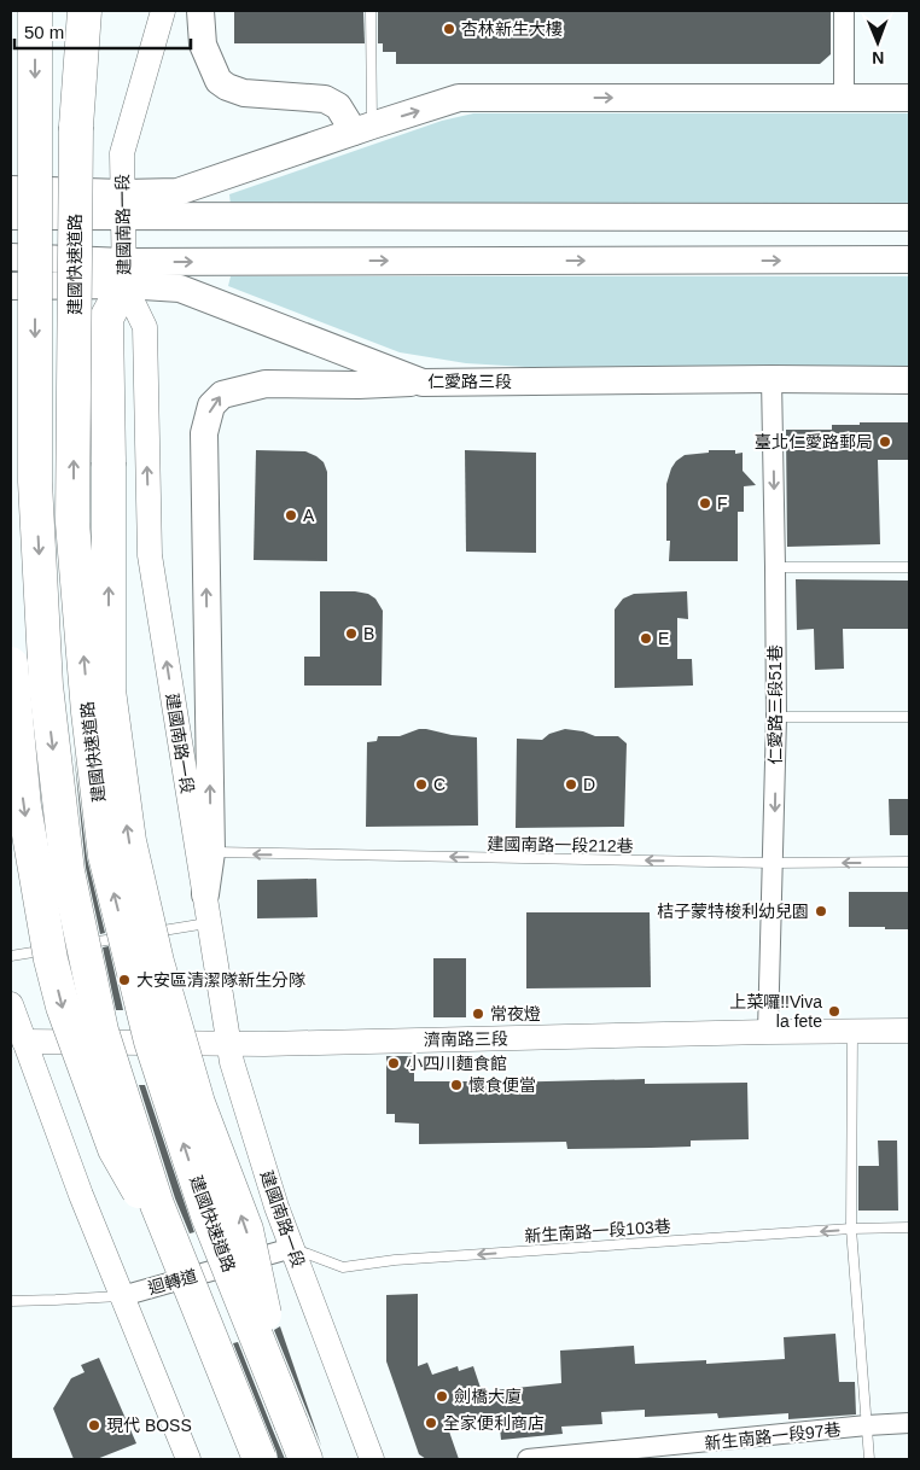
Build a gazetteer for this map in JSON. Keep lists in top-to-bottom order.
{
  "streets": {
    "highway": ["建國快速道路"],
    "main road": ["仁愛路三段"],
    "street": [
      "建國南路一段",
      "仁愛路三段51巷",
      "濟南路三段",
      "迴轉道",
      "新生南路一段97巷"
    ],
    "lane": ["建國南路一段212巷", "新生南路一段103巷"]
  },
  "crossings": [
    ["建國南路一段", "仁愛路三段"],
    ["建國南路一段", "濟南路三段"],
    ["建國南路一段", "新生南路一段103巷"],
    ["建國南路一段", "迴轉道"],
    ["仁愛路三段", "仁愛路三段51巷"],
    ["仁愛路三段51巷", "建國南路一段212巷"],
    ["仁愛路三段51巷", "濟南路三段"],
    ["新生南路一段103巷", "迴轉道"]
  ],
  "one_way": [
    "建國南路一段",
    "仁愛路三段51巷",
    "建國南路一段212巷",
    "新生南路一段103巷"
  ],
  "places": [
    "杏林新生大樓",
    "臺北仁愛路郵局",
    "F",
    "A",
    "B",
    "E",
    "C",
    "D",
    "桔子蒙特梭利幼兒園",
    "大安區清潔隊新生分隊",
    "上菜囉!!Viva la fete",
    "常夜燈",
    "小四川麵食館",
    "懷食便當",
    "劍橋大廈",
    "全家便利商店",
    "現代 BOSS"
  ],
  "scale_bar": "50 m",
  "north": "bottom"
}
